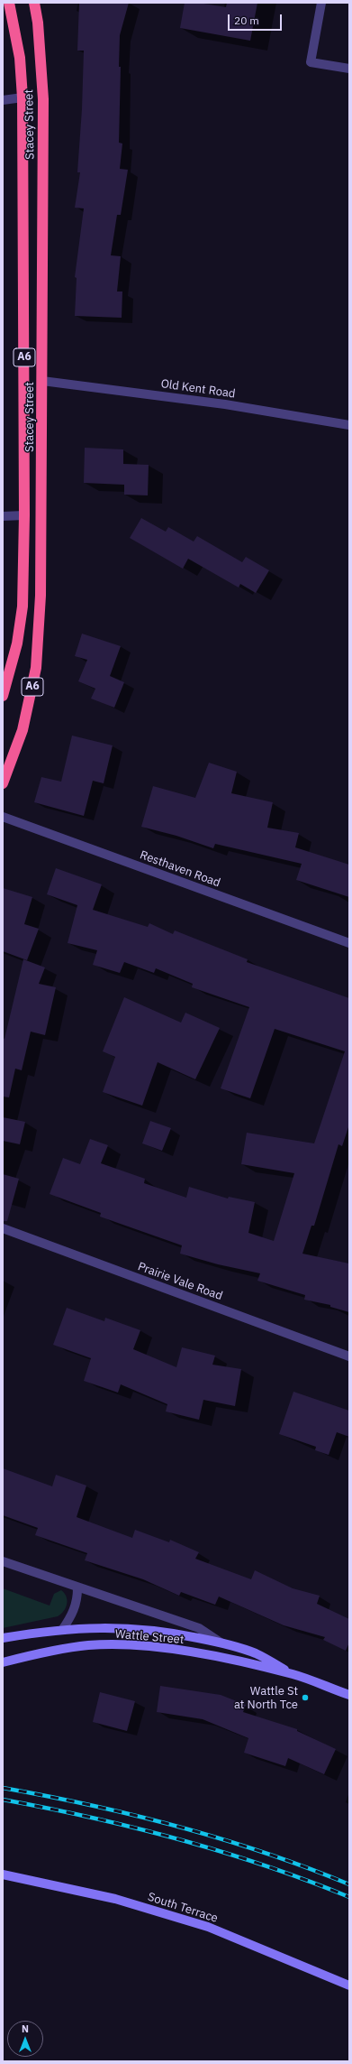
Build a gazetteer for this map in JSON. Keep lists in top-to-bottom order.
{
  "streets": {
    "highway": ["Stacey Street", "A6"],
    "main road": ["Wattle Street", "South Terrace"],
    "street": ["Old Kent Road", "Resthaven Road", "Prairie Vale Road"]
  },
  "crossings": [
    ["Stacey Street", "Old Kent Road"]
  ],
  "places": ["Wattle St at North Tce"],
  "scale_bar": "20 m",
  "north": "top"
}
